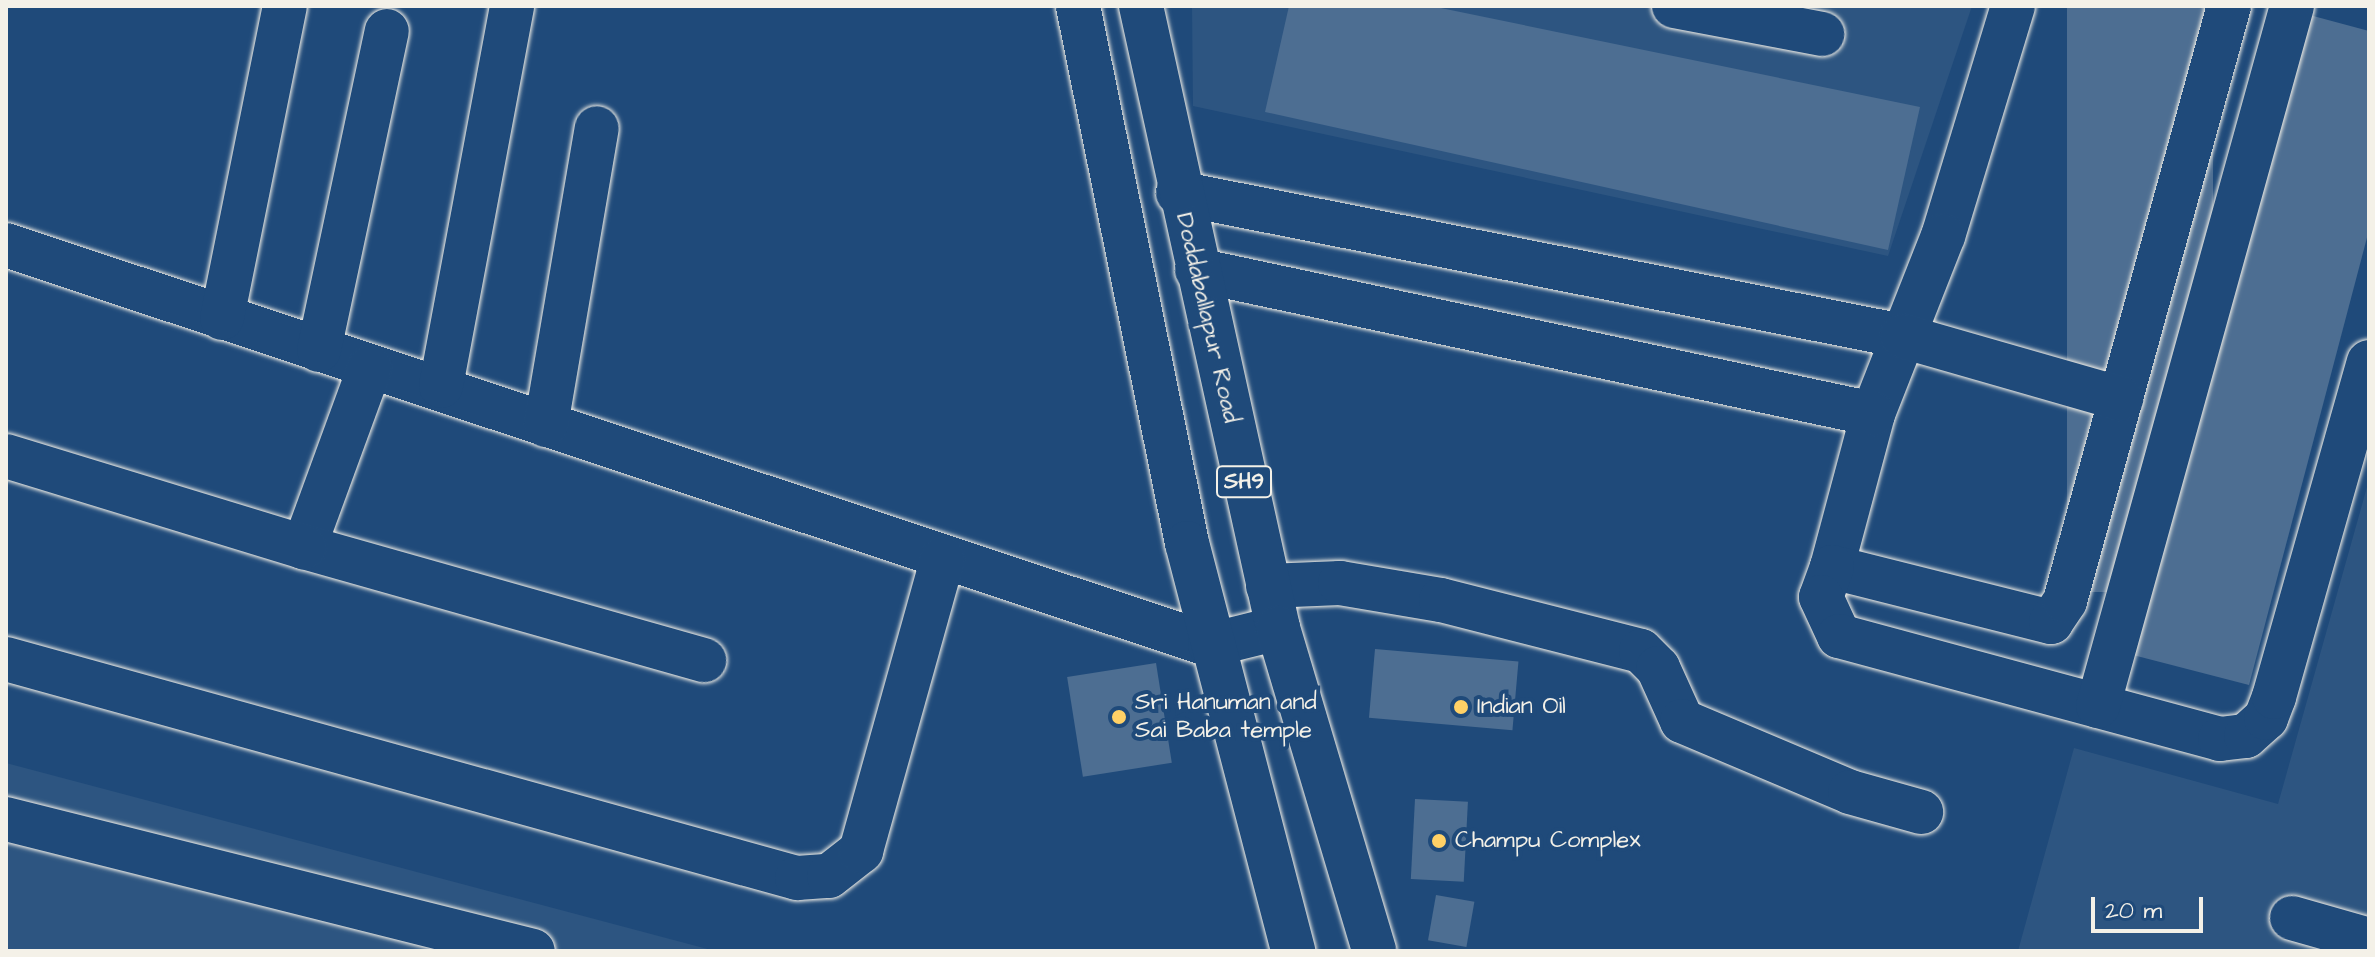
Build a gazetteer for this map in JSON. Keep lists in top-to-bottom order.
{
  "streets": {
    "street": ["Doddaballapur Road", "SH9"]
  },
  "places": ["Indian Oil", "Sri Hanuman and Sai Baba temple", "Champu Complex"],
  "scale_bar": "20 m"
}
